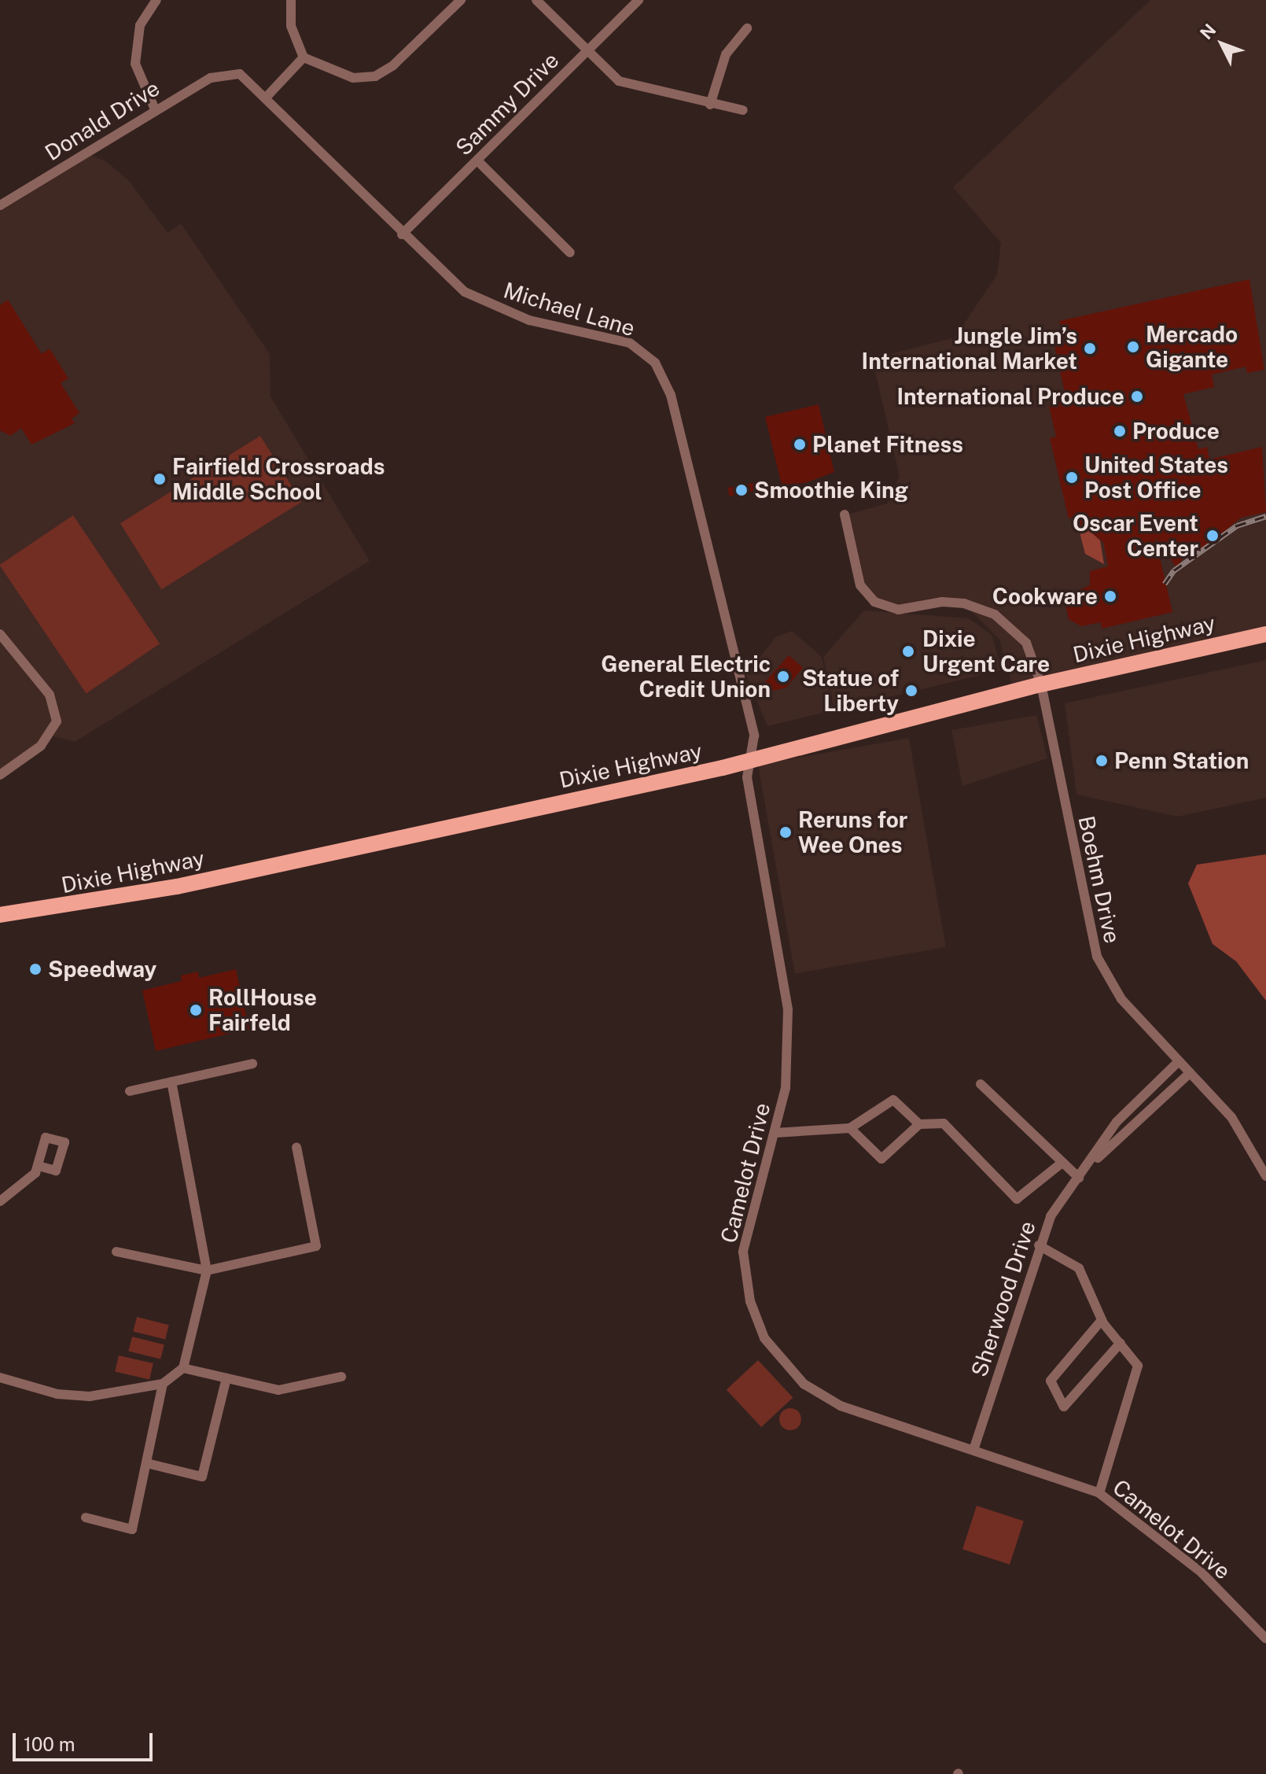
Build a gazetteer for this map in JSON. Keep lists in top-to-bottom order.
{
  "streets": {
    "main road": ["Dixie Highway"],
    "street": [
      "Sammy Drive",
      "Donald Drive",
      "Michael Lane",
      "Boehm Drive",
      "Camelot Drive",
      "Sherwood Drive"
    ]
  },
  "crossings": [
    ["Sammy Drive", "Michael Lane"],
    ["Donald Drive", "Michael Lane"],
    ["Michael Lane", "Dixie Highway"],
    ["Michael Lane", "Camelot Drive"],
    ["Dixie Highway", "Boehm Drive"],
    ["Dixie Highway", "Camelot Drive"],
    ["Boehm Drive", "Sherwood Drive"],
    ["Camelot Drive", "Sherwood Drive"]
  ],
  "places": [
    "Mercado Gigante",
    "Jungle Jim’s International Market",
    "International Produce",
    "Produce",
    "Planet Fitness",
    "United States Post Office",
    "Fairfield Crossroads Middle School",
    "Smoothie King",
    "Oscar Event Center",
    "Cookware",
    "Dixie Urgent Care",
    "General Electric Credit Union",
    "Statue of Liberty",
    "Penn Station",
    "Reruns for Wee Ones",
    "Speedway",
    "RollHouse Fairfeld"
  ],
  "scale_bar": "100 m",
  "north": "top left"
}
